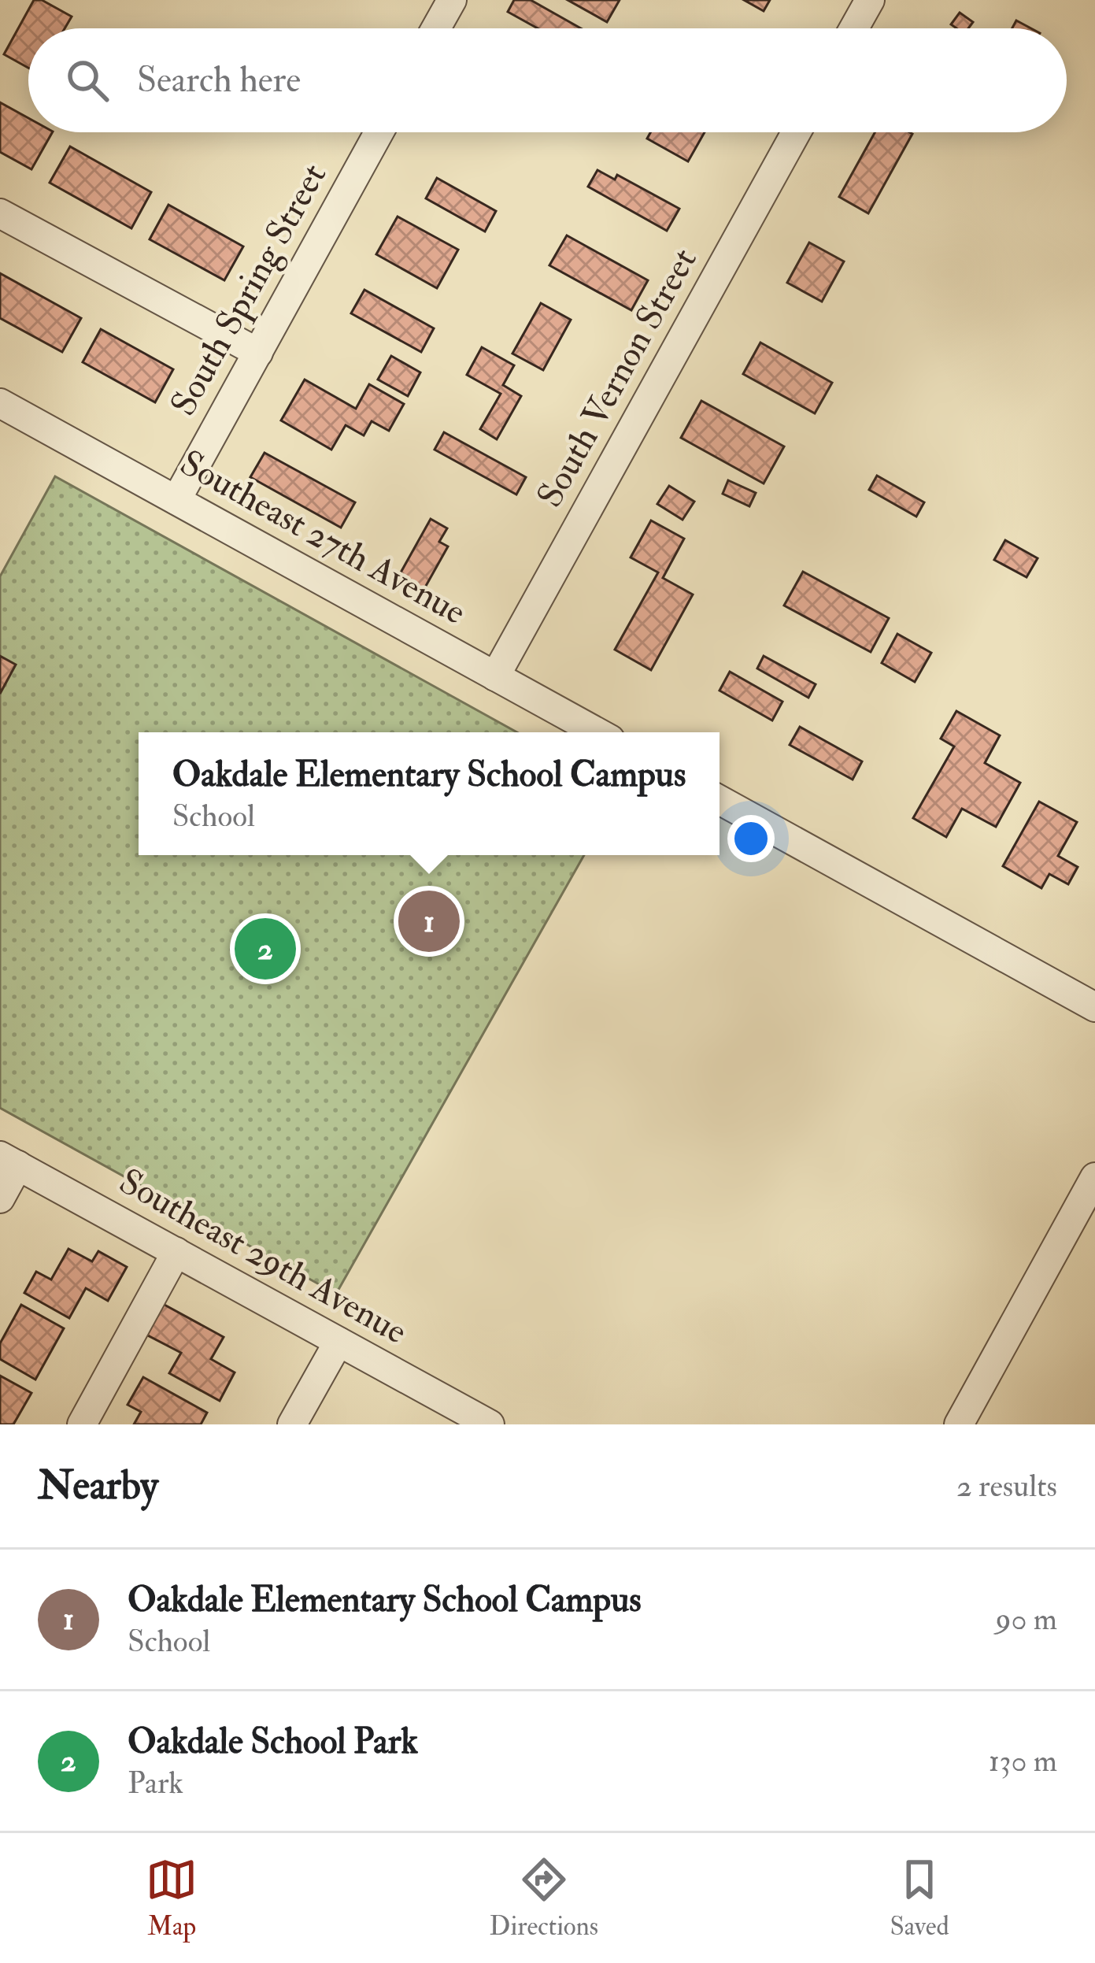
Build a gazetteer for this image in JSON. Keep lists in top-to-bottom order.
{
  "streets": {
    "street": [
      "South Spring Street",
      "South Vernon Street",
      "Southeast 27th Avenue",
      "Southeast 29th Avenue"
    ]
  },
  "crossings": [
    ["South Spring Street", "Southeast 27th Avenue"],
    ["South Vernon Street", "Southeast 27th Avenue"]
  ],
  "page": {
    "search": "Search here",
    "popup": ["Oakdale Elementary School Campus", "School"],
    "pins": ["1", "2"],
    "heading": ["Nearby", "2 results"],
    "list": [
      {
        "mark": "1",
        "name": "Oakdale Elementary School Campus",
        "note": "School",
        "value": "90 m"
      },
      {
        "mark": "2",
        "name": "Oakdale School Park",
        "note": "Park",
        "value": "130 m"
      }
    ],
    "nav": ["Map", "Directions", "Saved"]
  }
}
